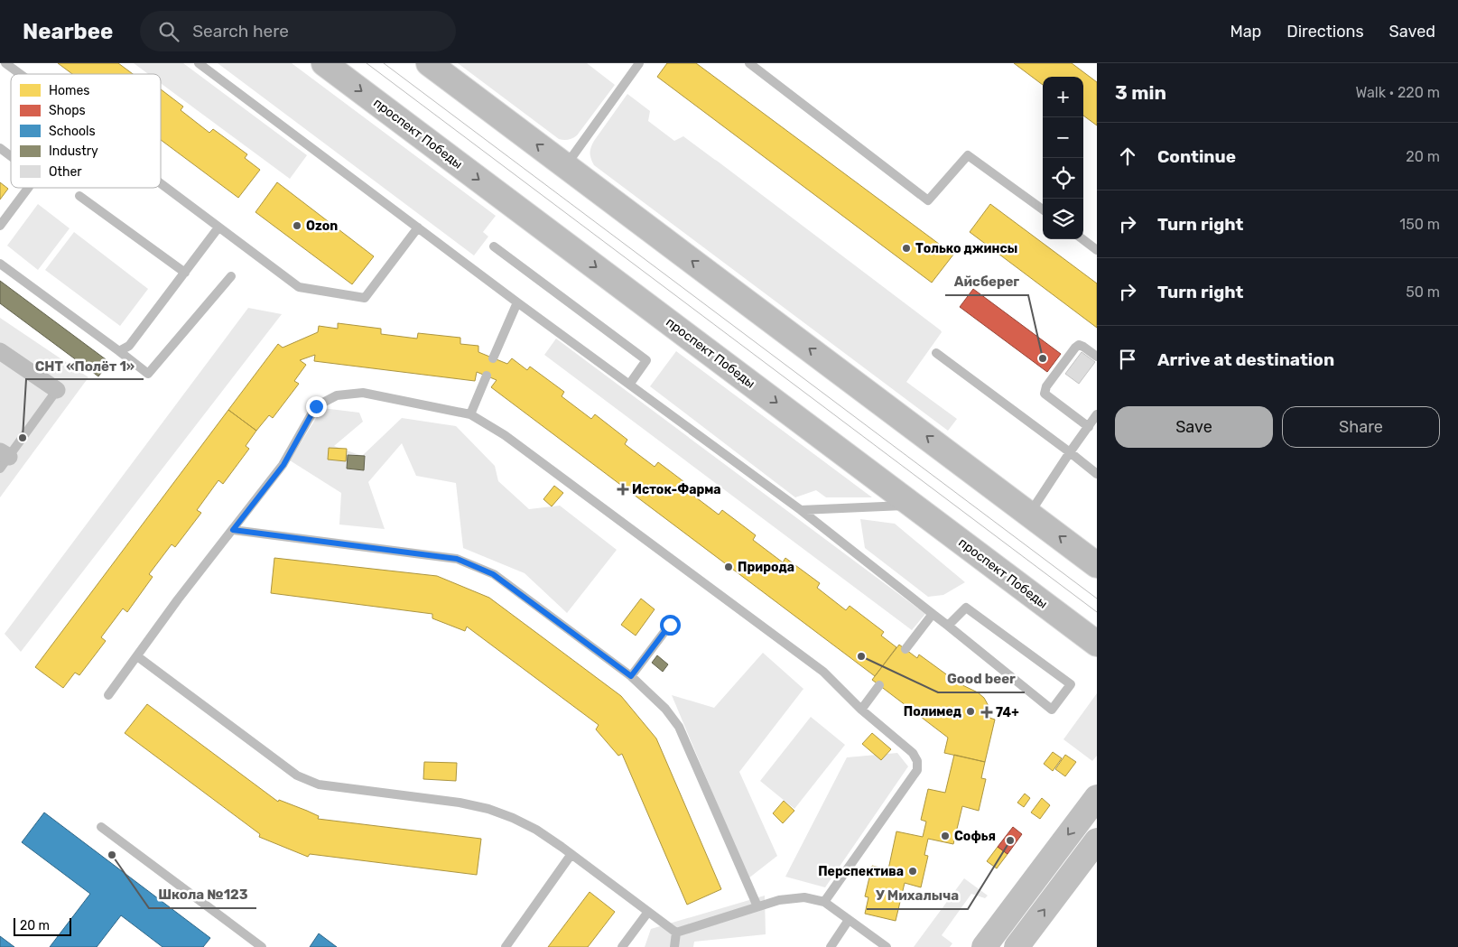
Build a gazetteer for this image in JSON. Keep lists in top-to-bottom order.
{
  "streets": {
    "main road": ["проспект Победы"]
  },
  "places": {
    "other": [
      "Ozon",
      "Только джинсы",
      "Айсберег",
      "СНТ «Полёт 1»",
      "Природа",
      "Good beer",
      "Полимед",
      "Софья",
      "У Михалыча",
      "Школа №123",
      "Перспектива"
    ],
    "health": ["Исток-Фарма", "74+"]
  },
  "legend": [
    "Homes",
    "Shops",
    "Schools",
    "Industry",
    "Other"
  ],
  "scale_bar": "20 m",
  "page": {
    "header": "Nearbee",
    "search": "Search here",
    "nav": ["Map", "Directions", "Saved"],
    "heading": ["3 min", "Walk · 220 m"],
    "map_buttons": ["+", "−"],
    "list": [
      ["Continue", "20 m"],
      ["Turn right", "150 m"],
      ["Turn right", "50 m"],
      "Arrive at destination"
    ],
    "buttons": ["Save", "Share"],
    "scale": "20 m"
  }
}
